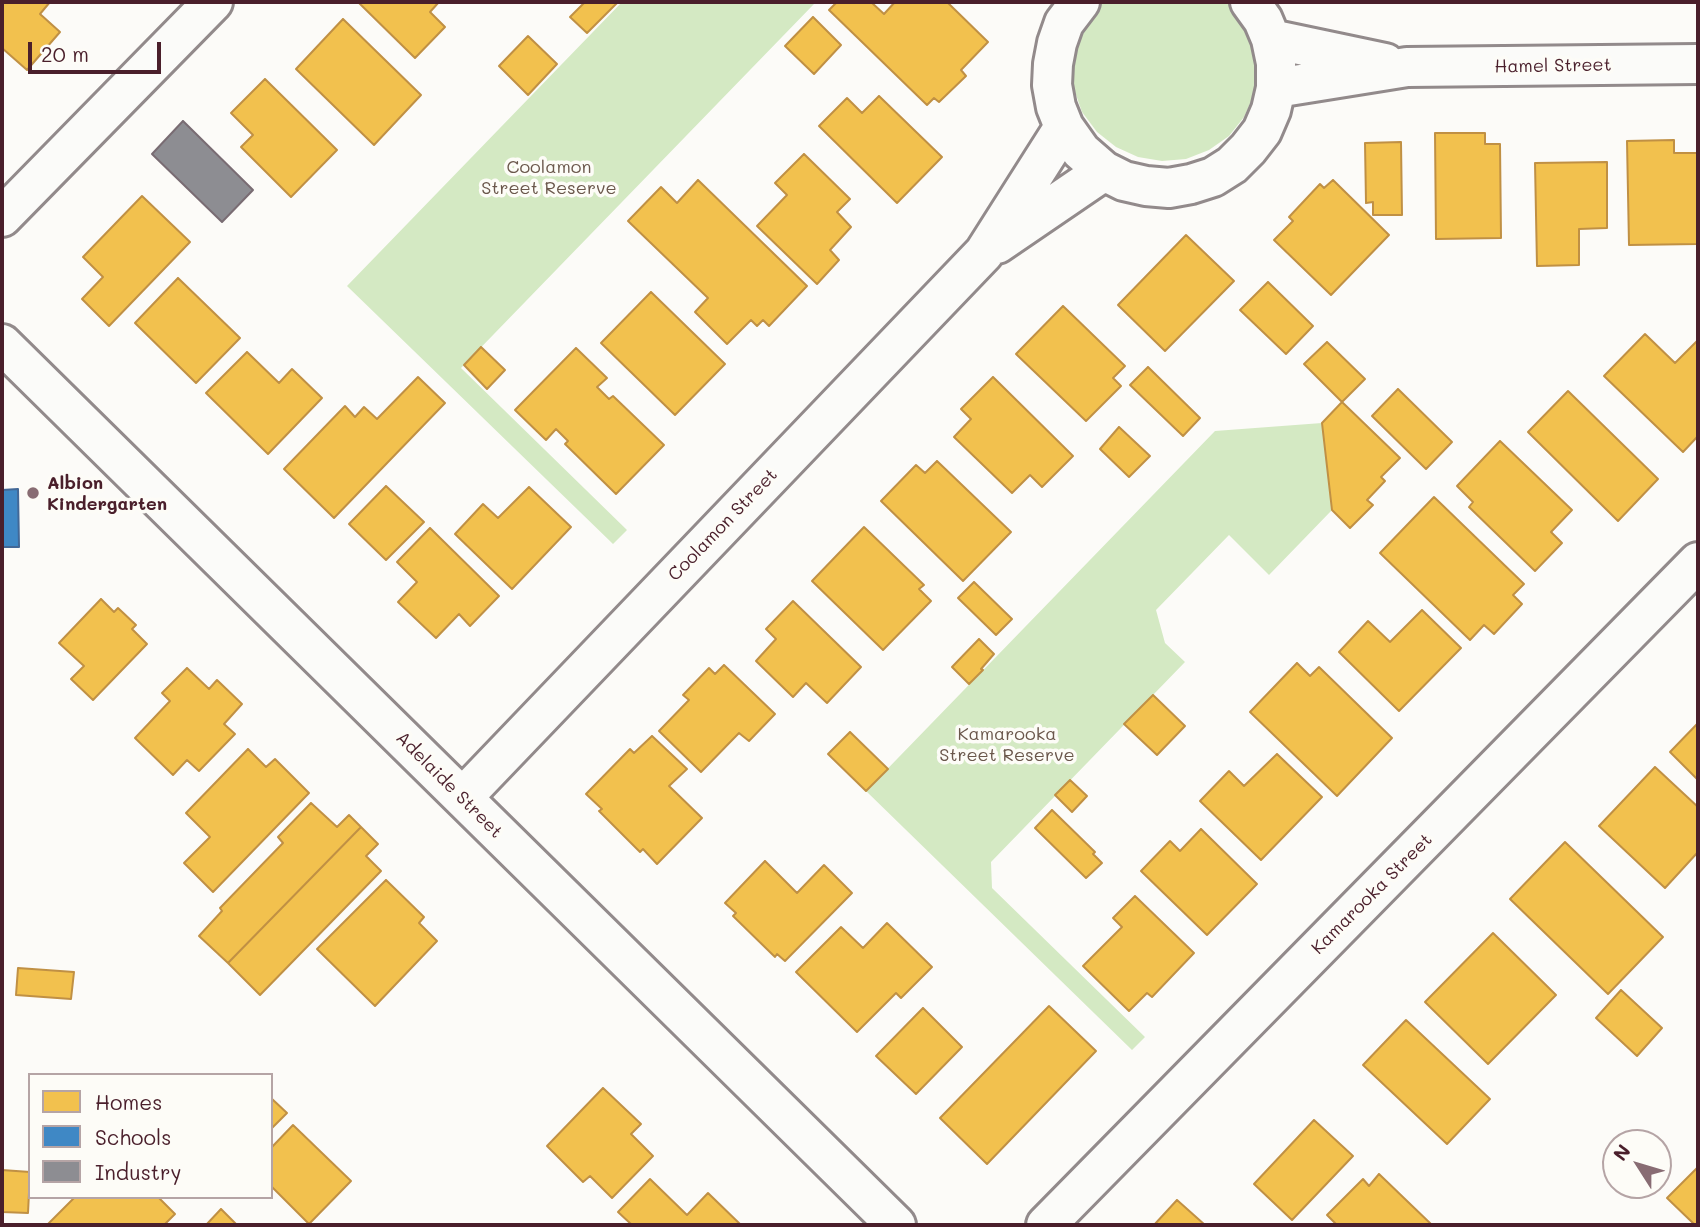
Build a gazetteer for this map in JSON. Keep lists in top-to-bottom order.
{
  "streets": {
    "street": [
      "Hamel Street",
      "Coolamon Street",
      "Adelaide Street",
      "Kamarooka Street"
    ]
  },
  "crossings": [
    ["Coolamon Street", "Adelaide Street"]
  ],
  "parks": ["Coolamon Street Reserve", "Kamarooka Street Reserve"],
  "places": ["Albion Kindergarten"],
  "legend": ["Homes", "Schools", "Industry"],
  "scale_bar": "20 m",
  "north": "top left"
}
